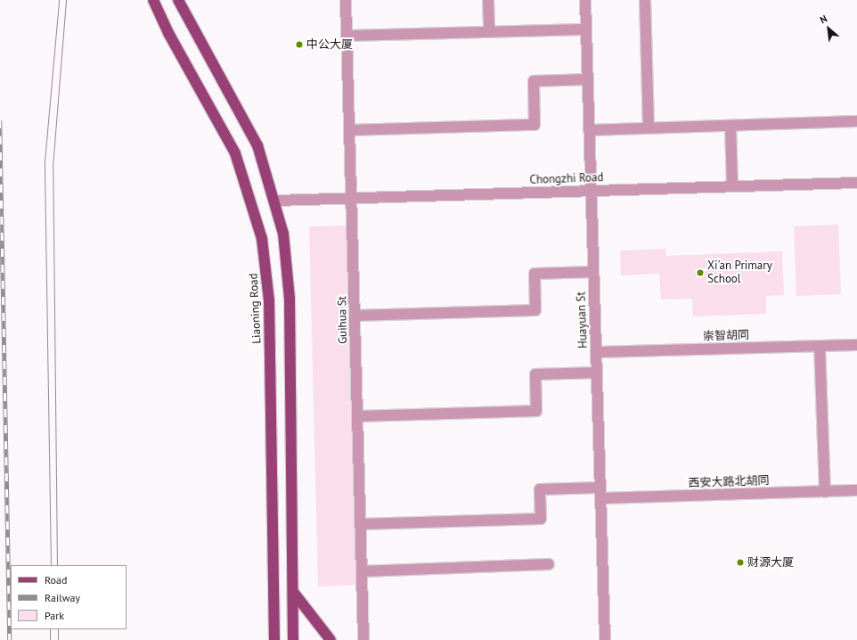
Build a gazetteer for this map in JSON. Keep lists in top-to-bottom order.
{
  "streets": {
    "main road": ["Liaoning Road"],
    "street": [
      "Chongzhi Road",
      "Guihua St",
      "Huayuan St",
      "崇智胡同",
      "西安大路北胡同"
    ]
  },
  "crossings": [
    ["Chongzhi Road", "Guihua St"],
    ["Chongzhi Road", "Huayuan St"],
    ["Guihua St", "西安大路北胡同"],
    ["Huayuan St", "崇智胡同"],
    ["Huayuan St", "西安大路北胡同"]
  ],
  "places": ["中公大厦", "Xi'an Primary School", "财源大厦"],
  "legend": ["Road", "Railway", "Park"],
  "north": "top left"
}
